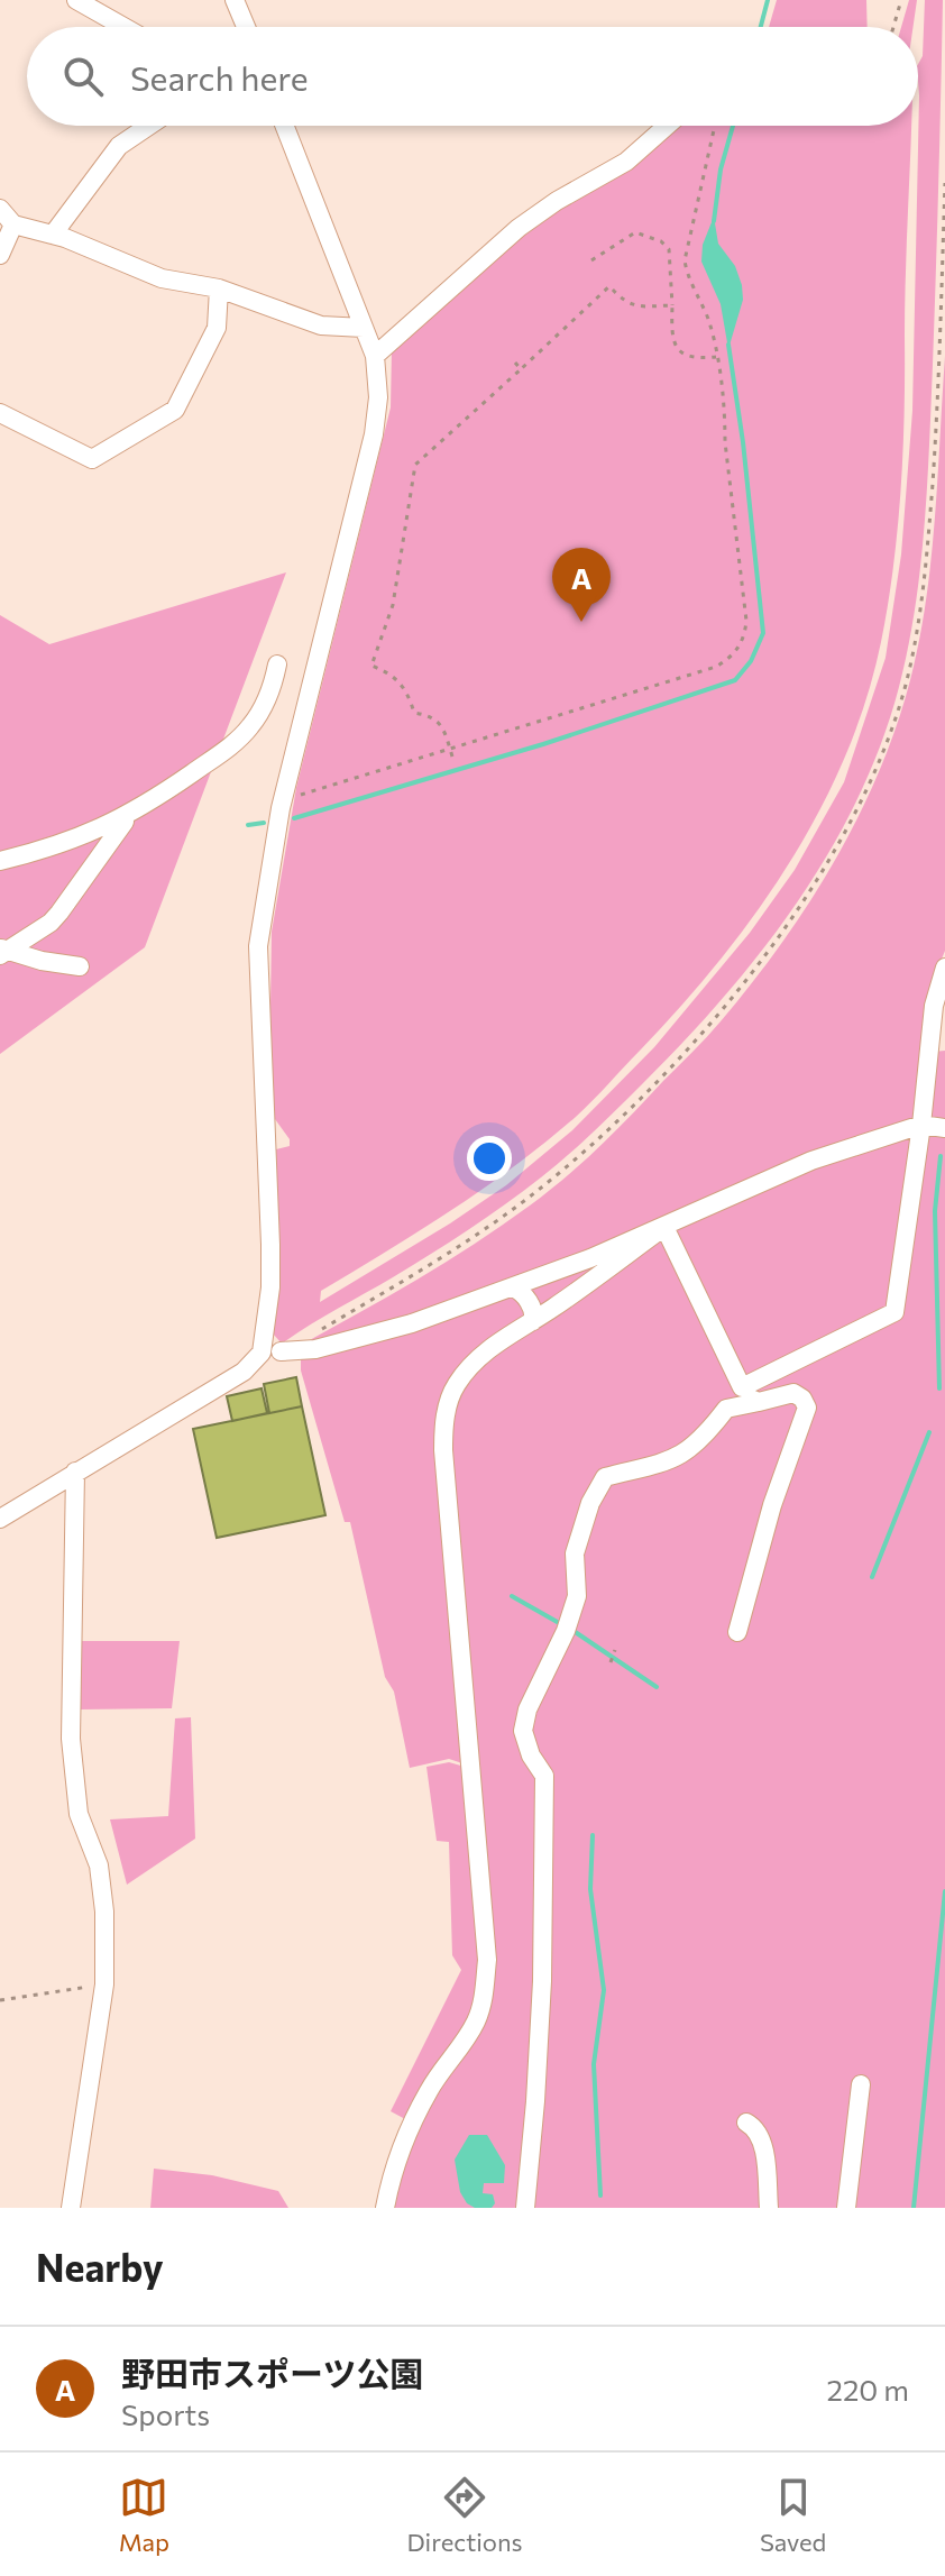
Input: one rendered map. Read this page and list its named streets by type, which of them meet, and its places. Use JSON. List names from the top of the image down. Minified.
{"page":{"search":"Search here","pins":"A","heading":"Nearby","list":[{"mark":"A","name":"野田市スポーツ公園","note":"Sports","value":"220 m"}],"nav":["Map","Directions","Saved"]}}
